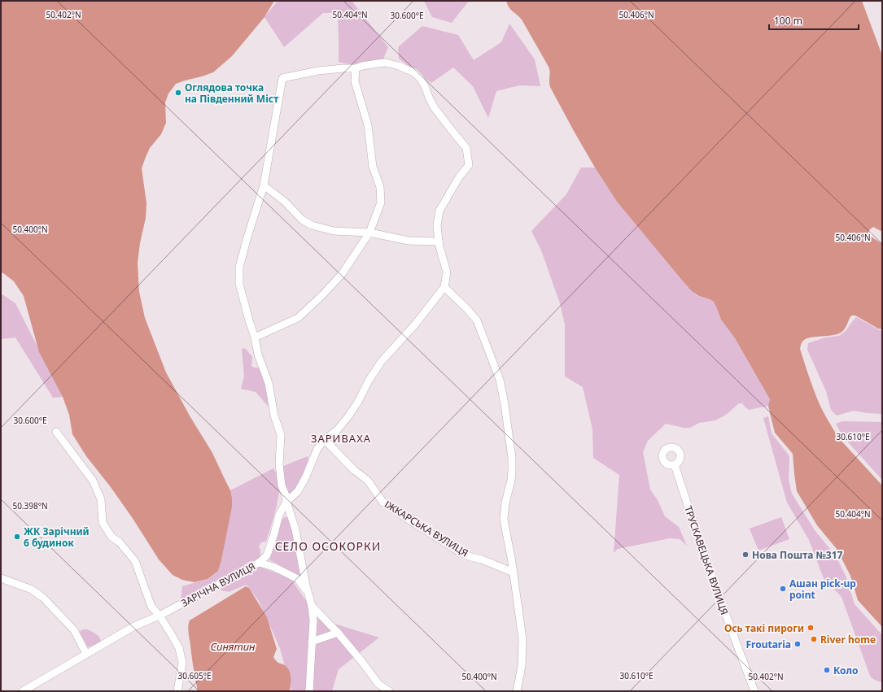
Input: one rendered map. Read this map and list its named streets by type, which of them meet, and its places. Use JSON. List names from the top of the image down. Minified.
{"streets":{"street":["ІЖКАРСЬКА ВУЛИЦЯ","ТРУСКАВЕЦЬКА ВУЛИЦЯ","ЗАРІЧНА ВУЛИЦЯ"]},"districts":["ЗАРИВАХА","СЕЛО ОСОКОРКИ"],"water":["Синятин"],"places":["Оглядова точка на Південний Міст","ЖК Зарічний 6 будинок","Нова Пошта №317","Ашан pick-up point","Ось такі пироги","River home","Froutaria","Коло"],"scale_bar":"100 m","coordinates":["50.402°N","50.404°N","50.406°N","30.600°E","50.400°N","30.610°E","50.398°N","30.605°E"]}
